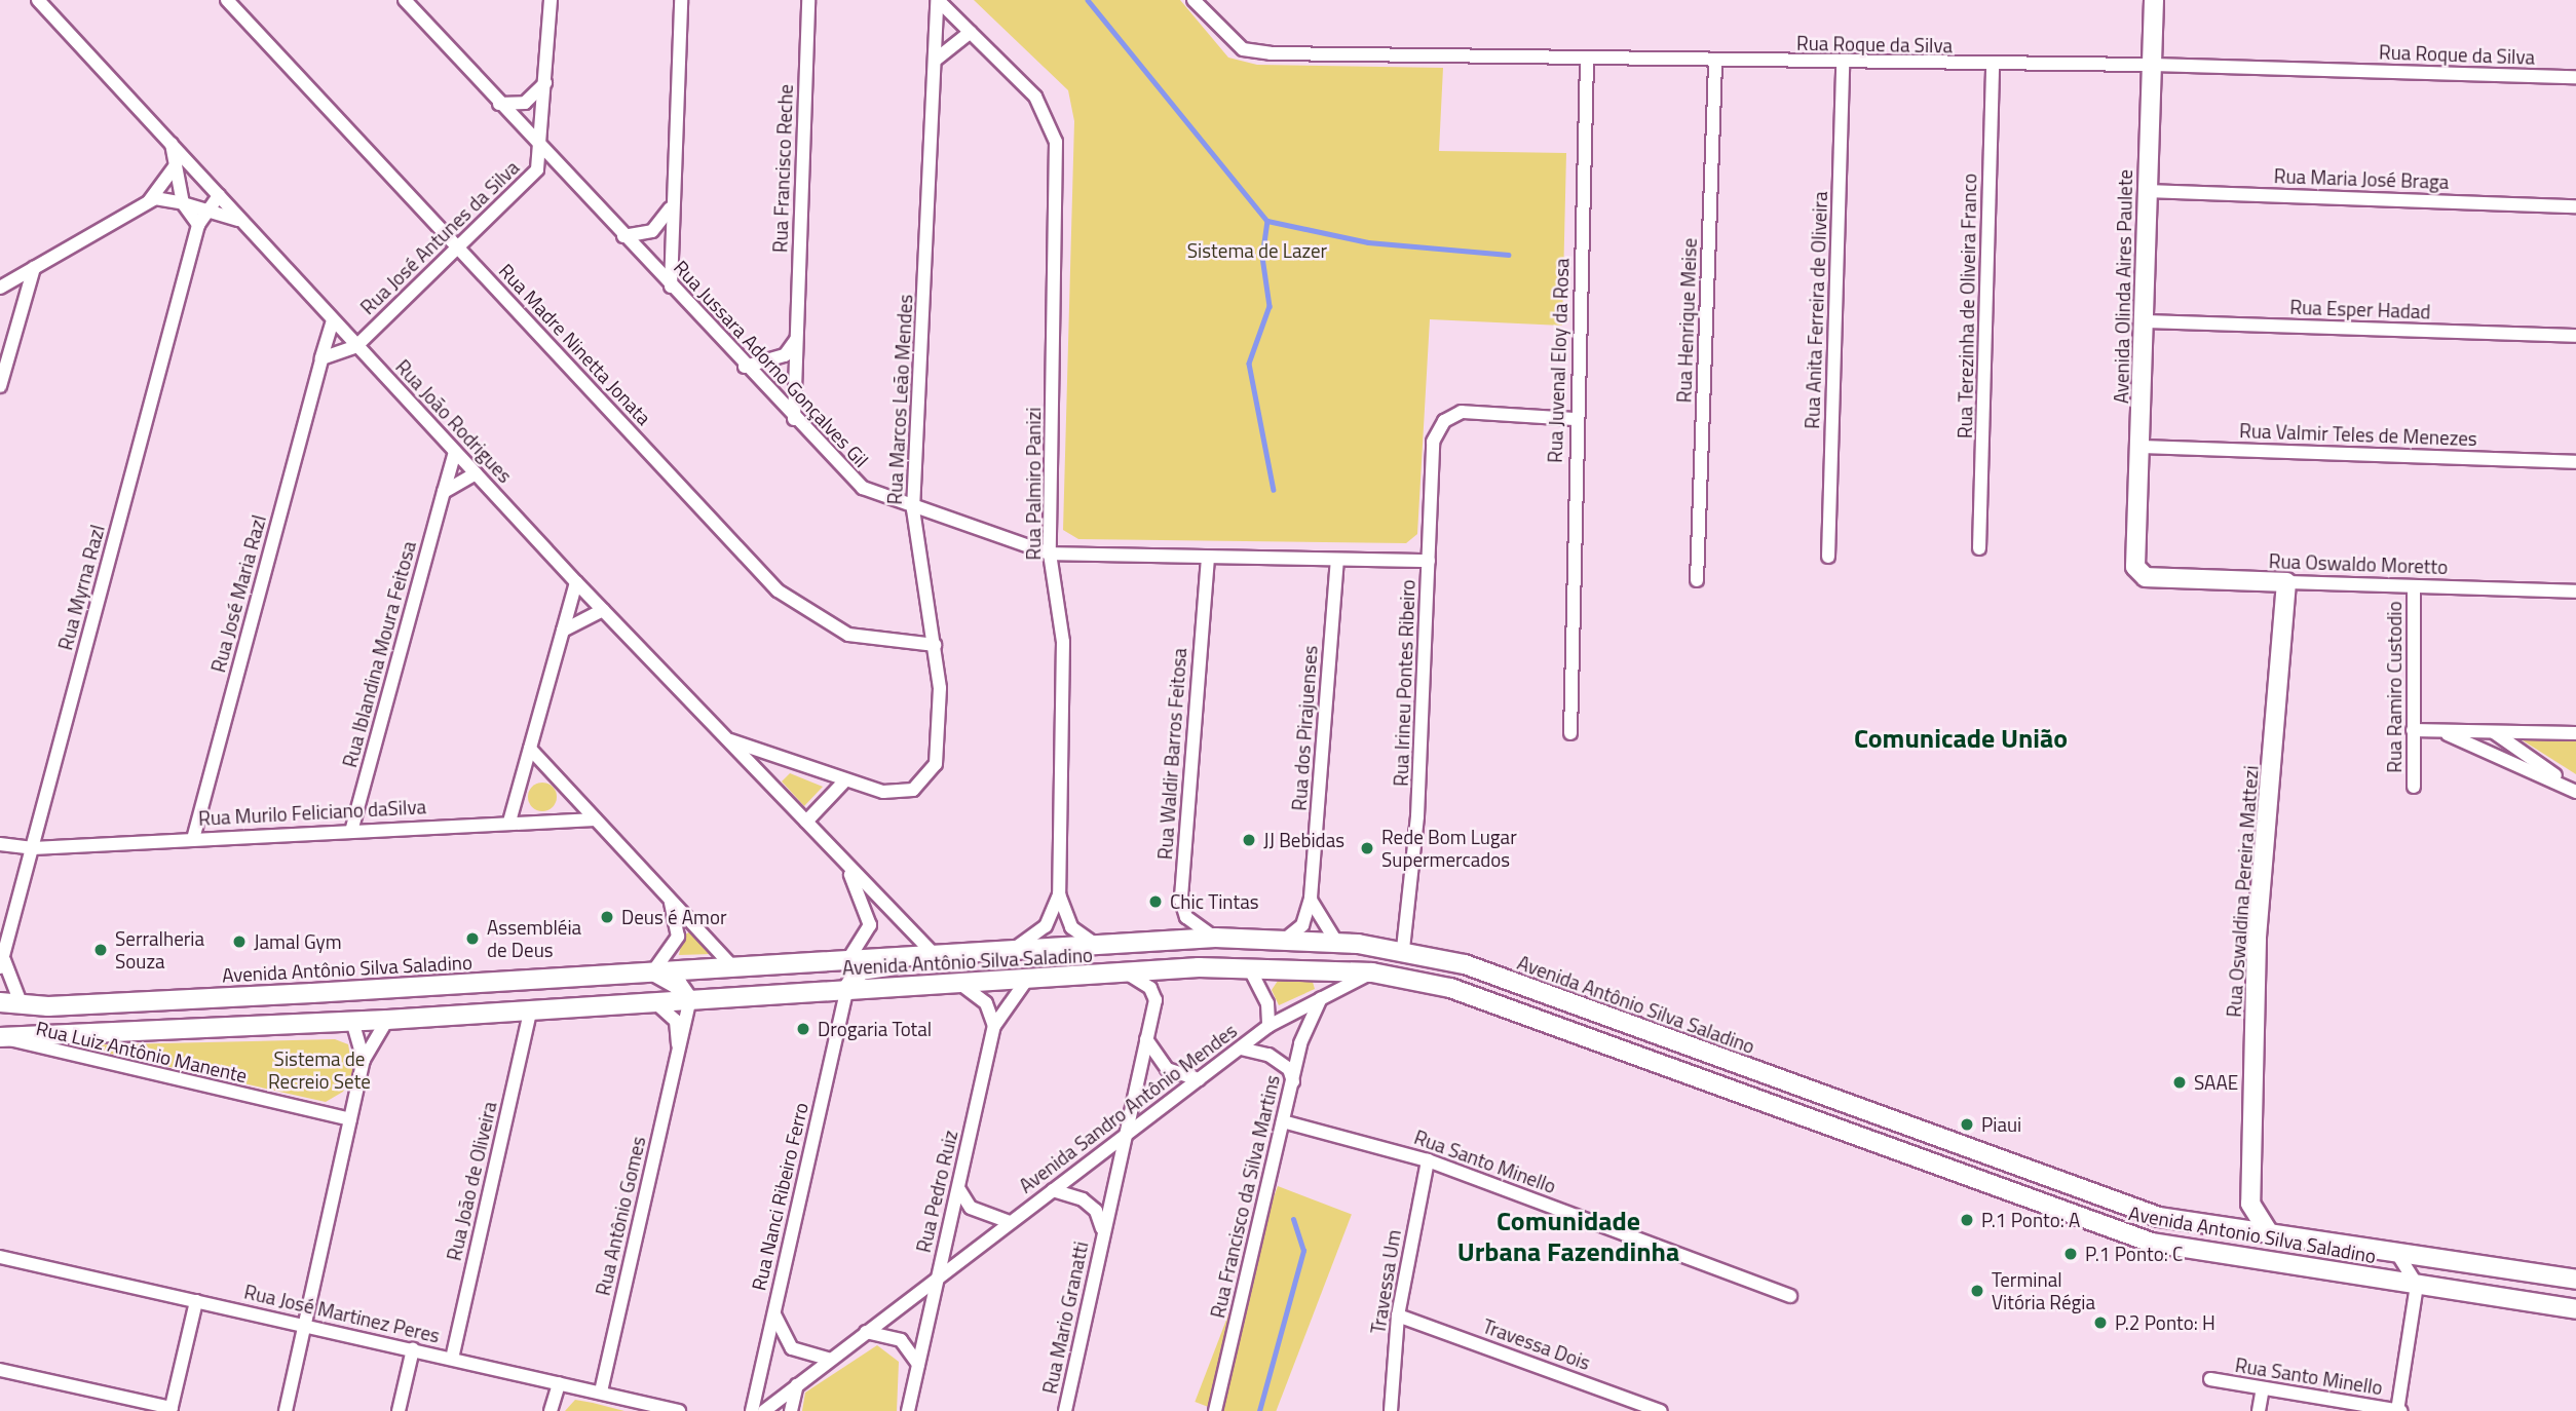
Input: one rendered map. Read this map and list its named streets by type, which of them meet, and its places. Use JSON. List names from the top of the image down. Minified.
{"streets":{"main road":["Avenida Olinda Aires Paulete","Rua Oswaldo Moretto","Rua Oswaldina Pereira Mattezi","Avenida Antônio Silva Saladino","Avenida Antonio Silva Saladino"],"street":["Rua Roque da Silva","Rua Francisco Reche","Rua Maria José Braga","Rua José Antunes da Silva","Rua Terezinha de Oliveira Franco","Rua Esper Hadad","Rua Anita Ferreira de Oliveira","Rua Henrique Meise","Rua Madre Ninetta Jonata","Rua Juvenal Eloy da Rosa","Rua Jussara Adorno Gonçalves Gil","Rua Marcos Leão Mendes","Rua João Rodrigues","Rua Valmir Teles de Menezes","Rua Palmiro Panizi","Rua Myrna Razl","Rua José Maria Razl","Rua Iblandina Moura Feitosa","Rua Irineu Pontes Ribeiro","Rua Ramiro Custodio","Rua dos Pirajuenses","Rua Waldir Barros Feitosa","Rua Murilo Feliciano daSilva","Rua Luiz Antônio Manente","Avenida Sandro Antônio Mendes","Rua Santo Minello","Rua João de Oliveira","Rua Pedro Ruiz","Rua Nanci Ribeiro Ferro","Rua Francisco da Silva Martins","Rua Antônio Gomes","Travessa Um","Rua José Martinez Peres","Rua Mario Granatti","Travessa Dois"]},"crossings":[["Rua Roque da Silva","Avenida Olinda Aires Paulete"],["Rua Roque da Silva","Rua Terezinha de Oliveira Franco"],["Rua Roque da Silva","Rua Anita Ferreira de Oliveira"],["Rua Roque da Silva","Rua Henrique Meise"],["Rua Roque da Silva","Rua Juvenal Eloy da Rosa"],["Rua Francisco Reche","Rua Jussara Adorno Gonçalves Gil"],["Rua Maria José Braga","Avenida Olinda Aires Paulete"],["Rua José Antunes da Silva","Rua Madre Ninetta Jonata"],["Rua José Antunes da Silva","Rua Jussara Adorno Gonçalves Gil"],["Rua José Antunes da Silva","Rua João Rodrigues"],["Avenida Olinda Aires Paulete","Rua Esper Hadad"],["Avenida Olinda Aires Paulete","Rua Valmir Teles de Menezes"],["Avenida Olinda Aires Paulete","Rua Oswaldo Moretto"],["Rua Madre Ninetta Jonata","Rua Marcos Leão Mendes"],["Rua Juvenal Eloy da Rosa","Rua Irineu Pontes Ribeiro"],["Rua Jussara Adorno Gonçalves Gil","Rua Marcos Leão Mendes"],["Rua Jussara Adorno Gonçalves Gil","Rua Palmiro Panizi"],["Rua Jussara Adorno Gonçalves Gil","Rua Irineu Pontes Ribeiro"],["Rua Jussara Adorno Gonçalves Gil","Rua dos Pirajuenses"],["Rua Jussara Adorno Gonçalves Gil","Rua Waldir Barros Feitosa"],["Rua Marcos Leão Mendes","Rua João Rodrigues"],["Rua João Rodrigues","Rua Myrna Razl"],["Rua João Rodrigues","Rua José Maria Razl"],["Rua João Rodrigues","Rua Iblandina Moura Feitosa"],["Rua João Rodrigues","Avenida Antônio Silva Saladino"],["Rua Palmiro Panizi","Avenida Antônio Silva Saladino"],["Rua Oswaldo Moretto","Rua Ramiro Custodio"],["Rua Oswaldo Moretto","Rua Oswaldina Pereira Mattezi"],["Rua Myrna Razl","Rua Murilo Feliciano daSilva"],["Rua Myrna Razl","Avenida Antônio Silva Saladino"],["Rua José Maria Razl","Rua Murilo Feliciano daSilva"],["Rua Iblandina Moura Feitosa","Rua Murilo Feliciano daSilva"],["Rua Irineu Pontes Ribeiro","Avenida Antônio Silva Saladino"],["Rua dos Pirajuenses","Avenida Antônio Silva Saladino"],["Rua Waldir Barros Feitosa","Avenida Antônio Silva Saladino"],["Avenida Antônio Silva Saladino","Rua João de Oliveira"],["Avenida Antônio Silva Saladino","Rua Pedro Ruiz"],["Avenida Antônio Silva Saladino","Rua Nanci Ribeiro Ferro"],["Avenida Antônio Silva Saladino","Rua Antônio Gomes"],["Avenida Antônio Silva Saladino","Avenida Antonio Silva Saladino"],["Avenida Antônio Silva Saladino","Rua Mario Granatti"],["Avenida Sandro Antônio Mendes","Rua Pedro Ruiz"],["Avenida Sandro Antônio Mendes","Rua Francisco da Silva Martins"],["Avenida Sandro Antônio Mendes","Avenida Antonio Silva Saladino"],["Avenida Sandro Antônio Mendes","Rua Mario Granatti"],["Rua Santo Minello","Rua Francisco da Silva Martins"],["Rua Santo Minello","Travessa Um"],["Rua João de Oliveira","Rua José Martinez Peres"],["Rua Antônio Gomes","Rua José Martinez Peres"],["Travessa Um","Travessa Dois"]],"districts":["Comunicade União","Comunidade Urbana Fazendinha"],"parks":["Sistema de Lazer","Sistema de Recreio Sete"],"places":["JJ Bebidas","Rede Bom Lugar Supermercados","Chic Tintas","Deus é Amor","Assembléia de Deus","Jamal Gym","Serralheria Souza","Drogaria Total","SAAE","Piaui","P.1 Ponto: A","P.1 Ponto: C","Terminal Vitória Régia","P.2 Ponto: H"]}
